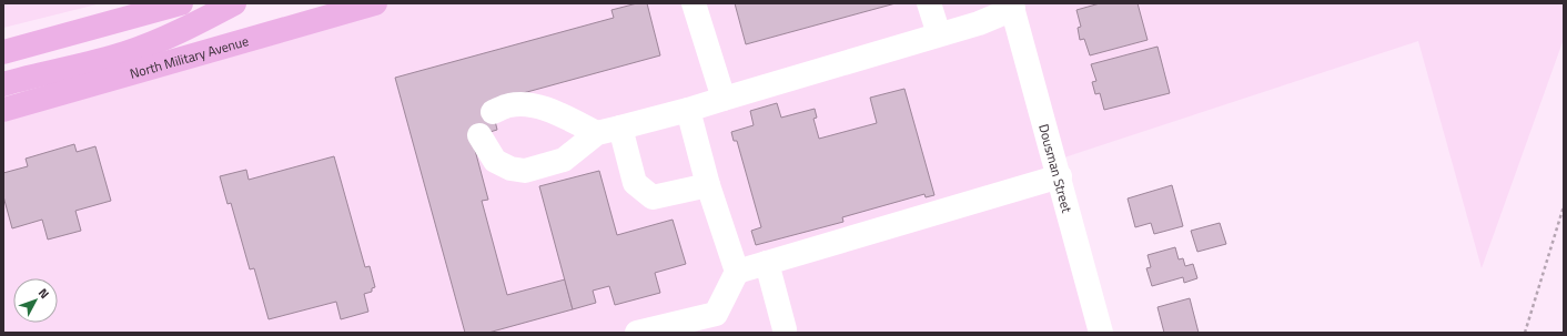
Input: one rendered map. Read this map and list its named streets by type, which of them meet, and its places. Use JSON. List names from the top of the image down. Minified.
{"streets":{"main road":["North Military Avenue"],"street":["Dousman Street"]},"north":"top right"}
